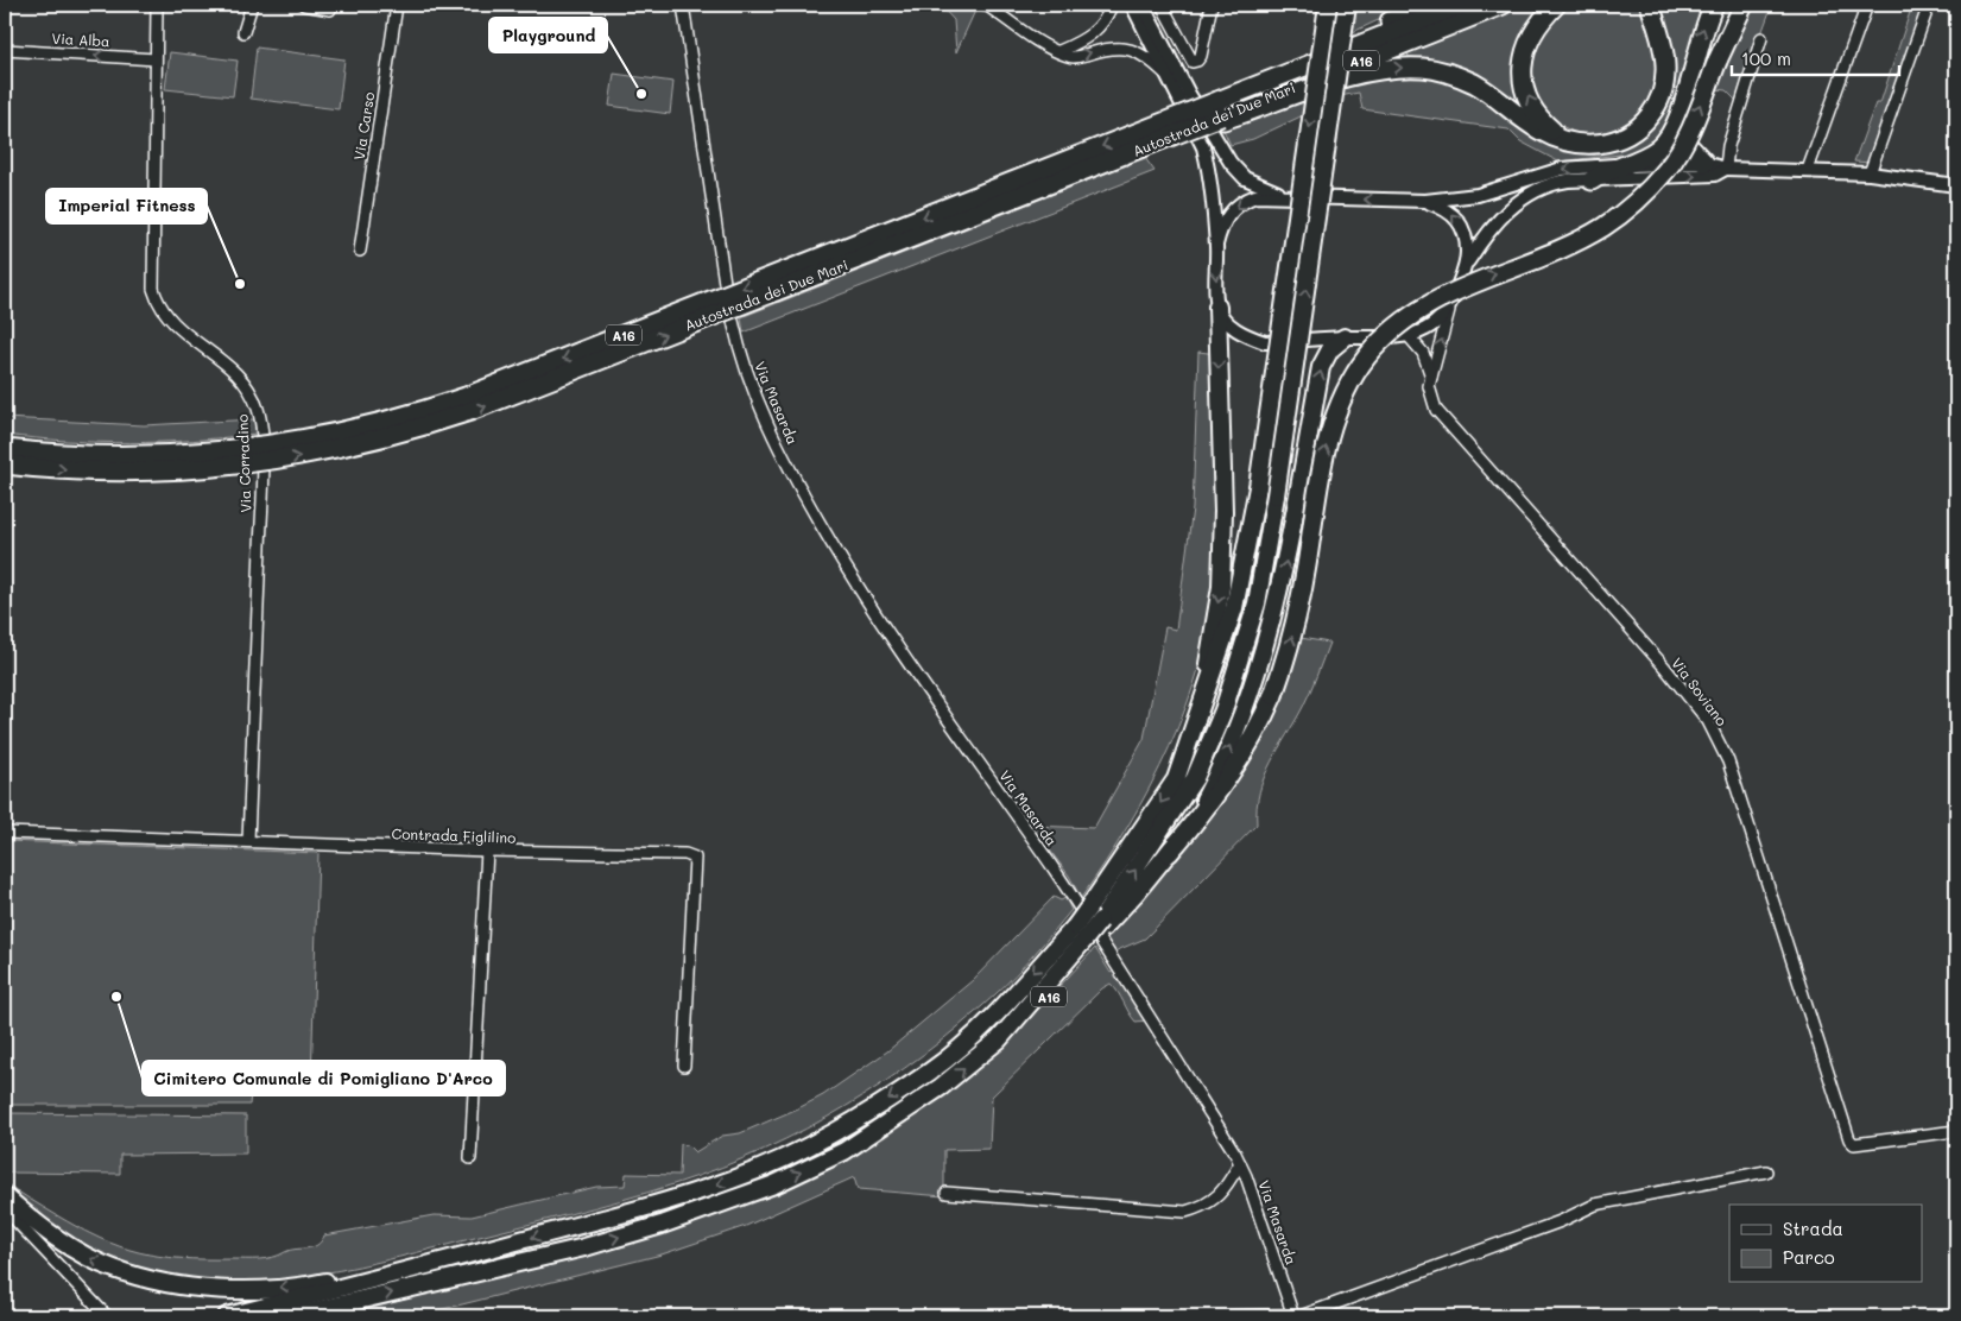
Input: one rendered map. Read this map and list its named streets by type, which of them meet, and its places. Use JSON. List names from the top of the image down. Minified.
{"streets":{"highway":["A16","Autostrada dei Due Mari"],"street":["Via Alba","Via Carso","Via Masarda","Via Corradino","Via Soviano","Contrada Figlilino"]},"crossings":[["Via Alba","Via Corradino"],["Via Corradino","Contrada Figlilino"]],"one_way":["Via Alba"],"places":["Playground","Imperial Fitness","Cimitero Comunale di Pomigliano D'Arco"],"legend":["Strada","Parco"],"scale_bar":"100 m"}
